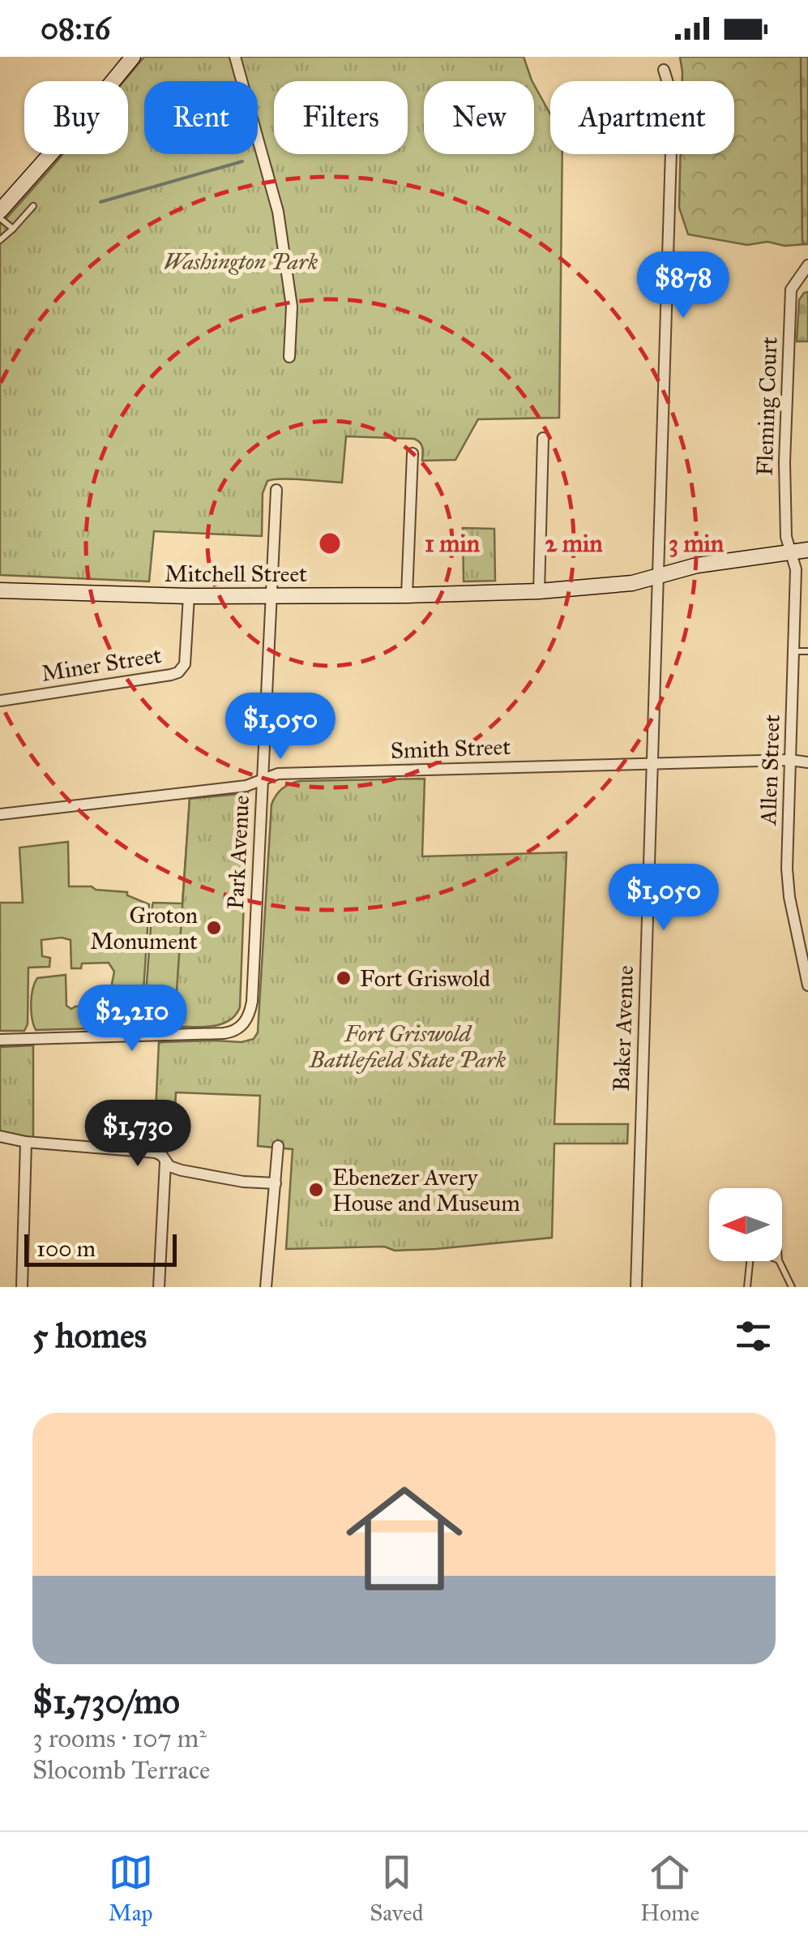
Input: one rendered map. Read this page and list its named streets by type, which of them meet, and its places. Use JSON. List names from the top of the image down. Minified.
{"streets":{"main road":["Mitchell Street"],"street":["Fleming Court","Miner Street","Smith Street","Allen Street","Park Avenue","Baker Avenue"]},"crossings":[["Fleming Court","Mitchell Street"],["Fleming Court","Allen Street"],["Mitchell Street","Miner Street"],["Mitchell Street","Allen Street"],["Mitchell Street","Park Avenue"],["Mitchell Street","Baker Avenue"],["Smith Street","Allen Street"],["Smith Street","Park Avenue"],["Smith Street","Baker Avenue"]],"parks":["Washington Park","Fort Griswold Battlefield State Park"],"places":["Groton Monument","Fort Griswold","Ebenezer Avery House and Museum"],"scale_bar":"100 m","north":"left","page":{"status":"08:16","chip":["Buy","Rent","Filters","New","Apartment"],"price":["$878","$1,050","$1,050","$2,210","$1,730"],"scale":"100 m","heading":"5 homes","list":[{"name":"$1,730/mo","note":"3 rooms · 107 m² · Slocomb Terrace"}],"tabs":["Map","Saved","Home"]},"rings":["1 min","2 min","3 min"]}
